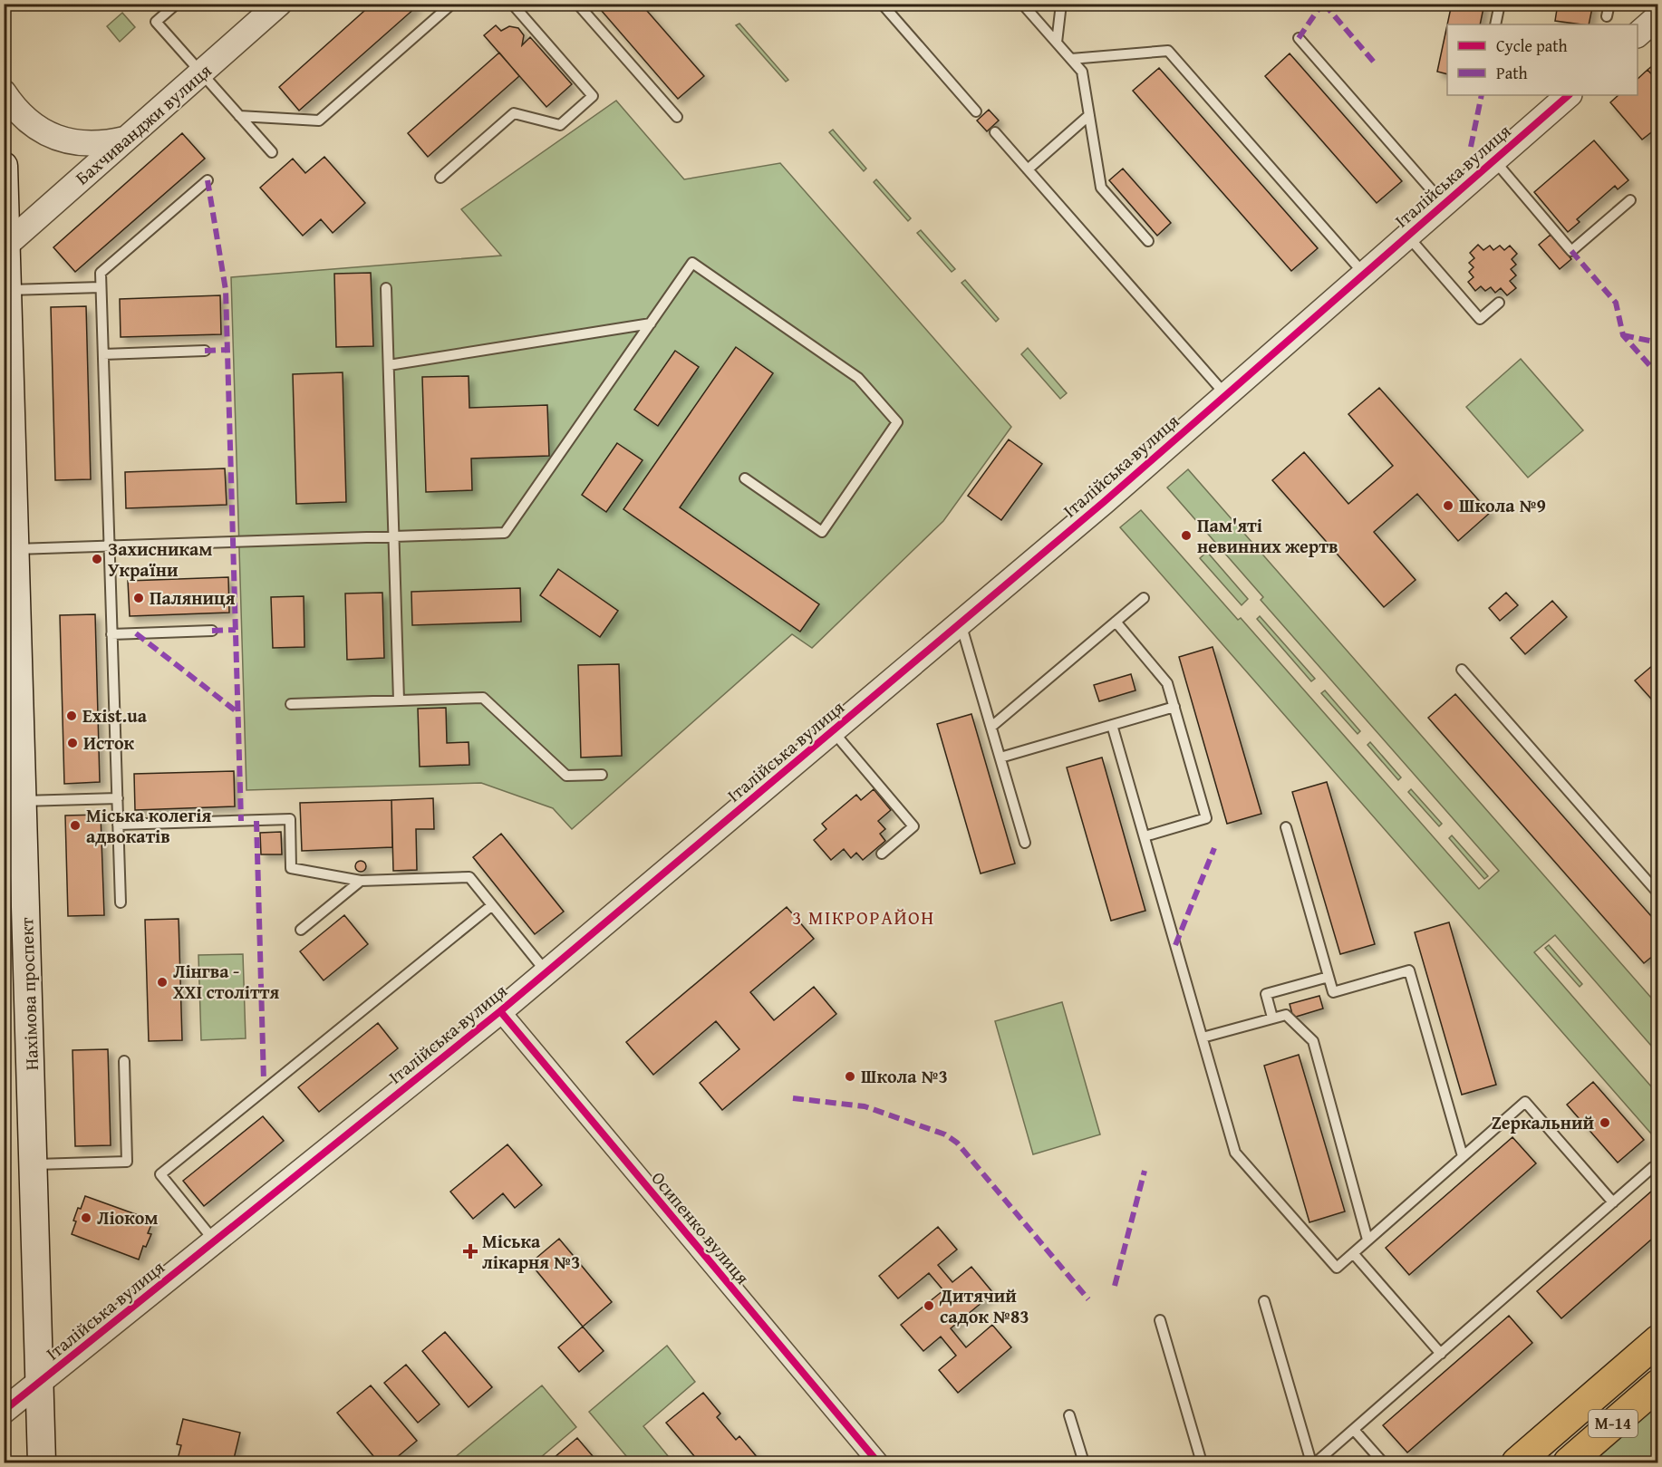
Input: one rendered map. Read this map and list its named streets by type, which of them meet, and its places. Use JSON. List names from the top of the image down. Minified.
{"streets":{"highway":["М-14"],"main road":["Нахімова проспект"],"street":["Бахчиванджи вулиця","Італійська вулиця","Осипенко вулиця"]},"crossings":[["Бахчиванджи вулиця","Нахімова проспект"],["Італійська вулиця","Нахімова проспект"],["Італійська вулиця","Осипенко вулиця"]],"districts":["3 МІКРОРАЙОН"],"places":{"other":["Школа №9","Пам'яті невинних жертв","Захисникам України","Паляниця","Exist.ua","Исток","Міська колегія адвокатів","Лінгва - XXI століття","Школа №3","Zеркальний","Ліоком","Дитячий садок №83"],"health":["Міська лікарня №3"]},"legend":["Cycle path","Path"]}
